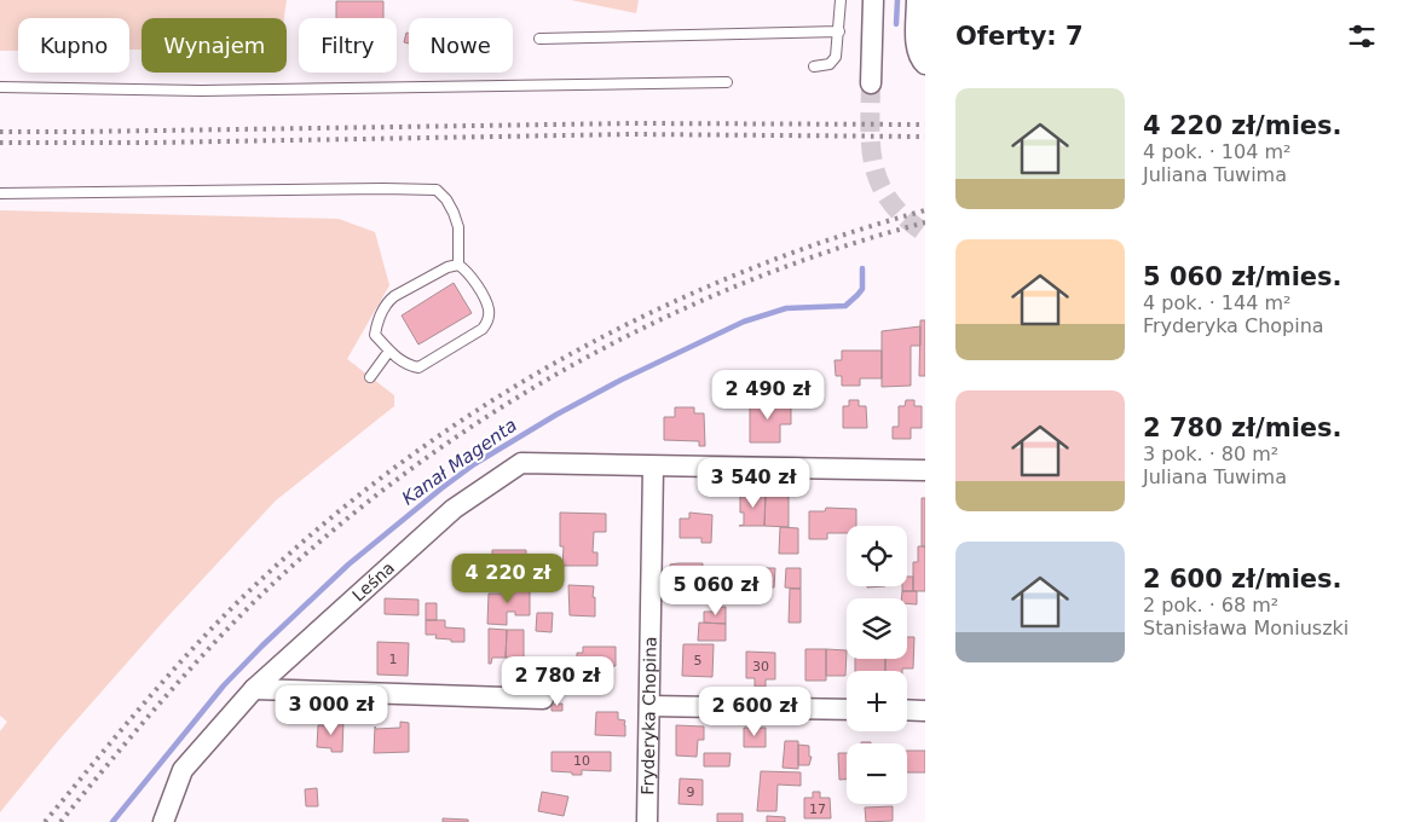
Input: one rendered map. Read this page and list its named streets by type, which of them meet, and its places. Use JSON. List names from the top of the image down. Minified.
{"streets":{"street":["Leśna","Fryderyka Chopina"]},"crossings":[["Leśna","Fryderyka Chopina"]],"water":["Kanał Magenta"],"house_numbers":["1","5","30","10","9","17"],"page":{"heading":"Oferty: 7","chip":["Kupno","Wynajem","Filtry","Nowe"],"list":[{"name":"4 220 zł/mies.","note":"4 pok. · 104 m² · Juliana Tuwima"},{"name":"5 060 zł/mies.","note":"4 pok. · 144 m² · Fryderyka Chopina"},{"name":"2 780 zł/mies.","note":"3 pok. · 80 m² · Juliana Tuwima"},{"name":"2 600 zł/mies.","note":"2 pok. · 68 m² · Stanisława Moniuszki"}],"price":["2 490 zł","3 540 zł","4 220 zł","5 060 zł","2 780 zł","3 000 zł","2 600 zł"],"map_buttons":["+","−"]}}
